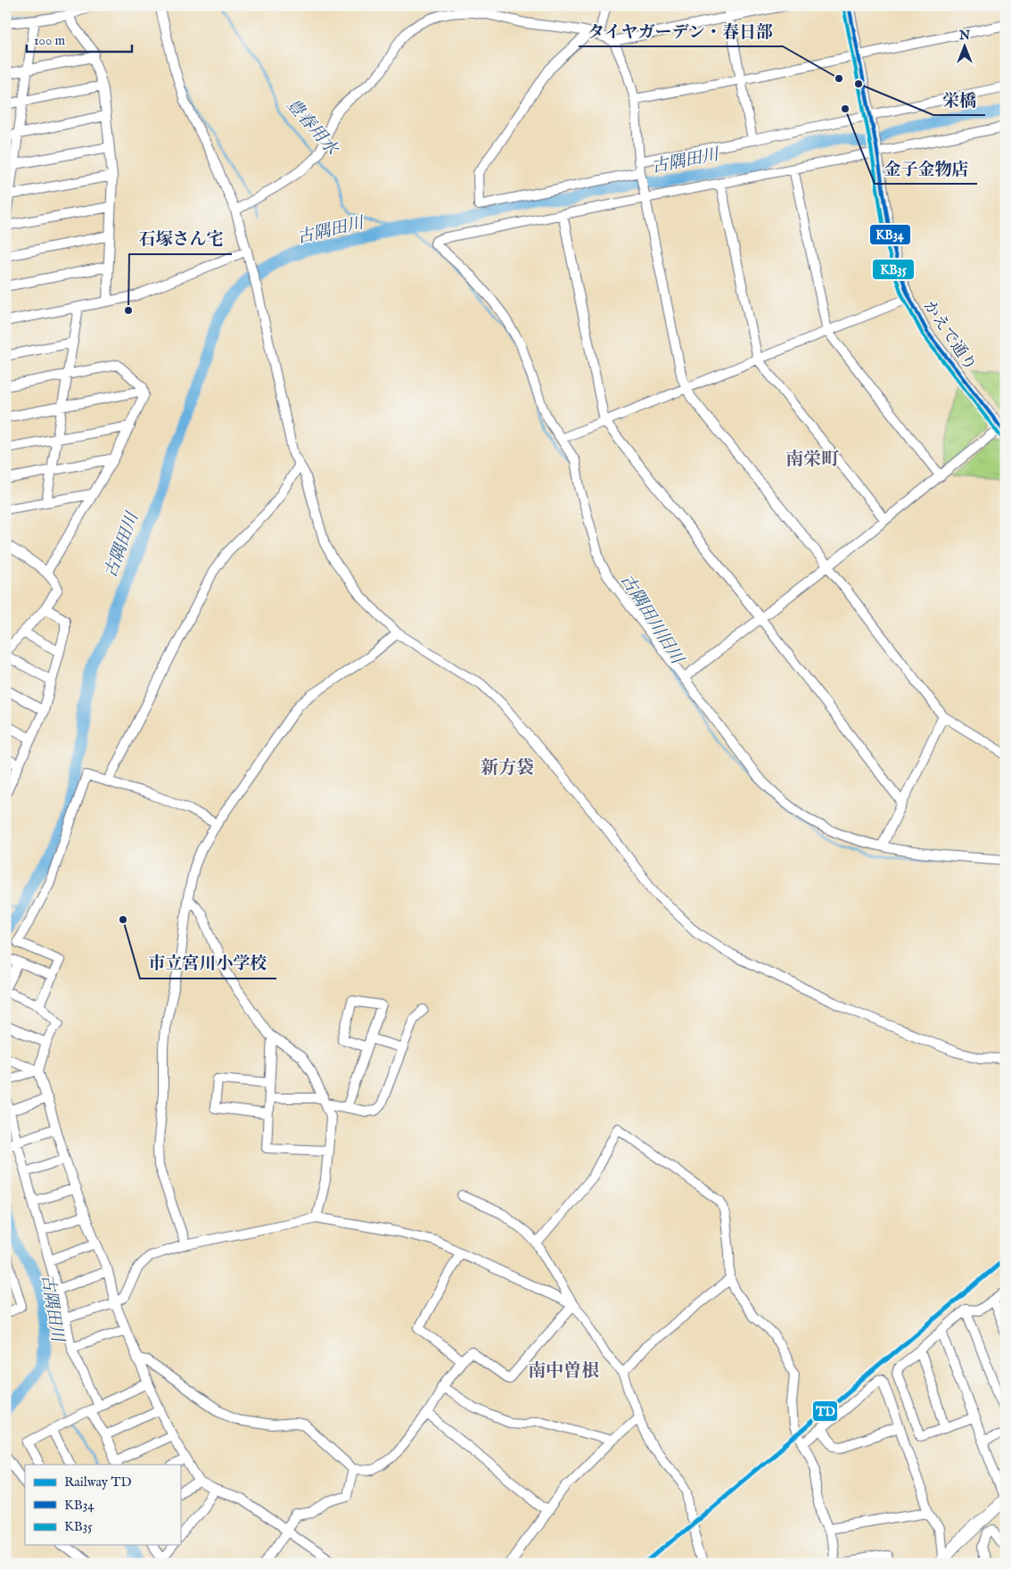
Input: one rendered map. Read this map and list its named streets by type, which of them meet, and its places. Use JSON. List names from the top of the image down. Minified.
{"streets":{"street":["かえで通り"]},"districts":["南栄町","新方袋","南中曽根"],"water":["豊春用水","古隅田川","古隅田川旧川"],"places":["タイヤガーデン・春日部","栄橋","金子金物店","石塚さん宅","市立宮川小学校"],"lines":["transit line KB34","transit line KB35","rail line TD"],"legend":["Railway TD","KB34","KB35"],"scale_bar":"100 m","north":"top"}
